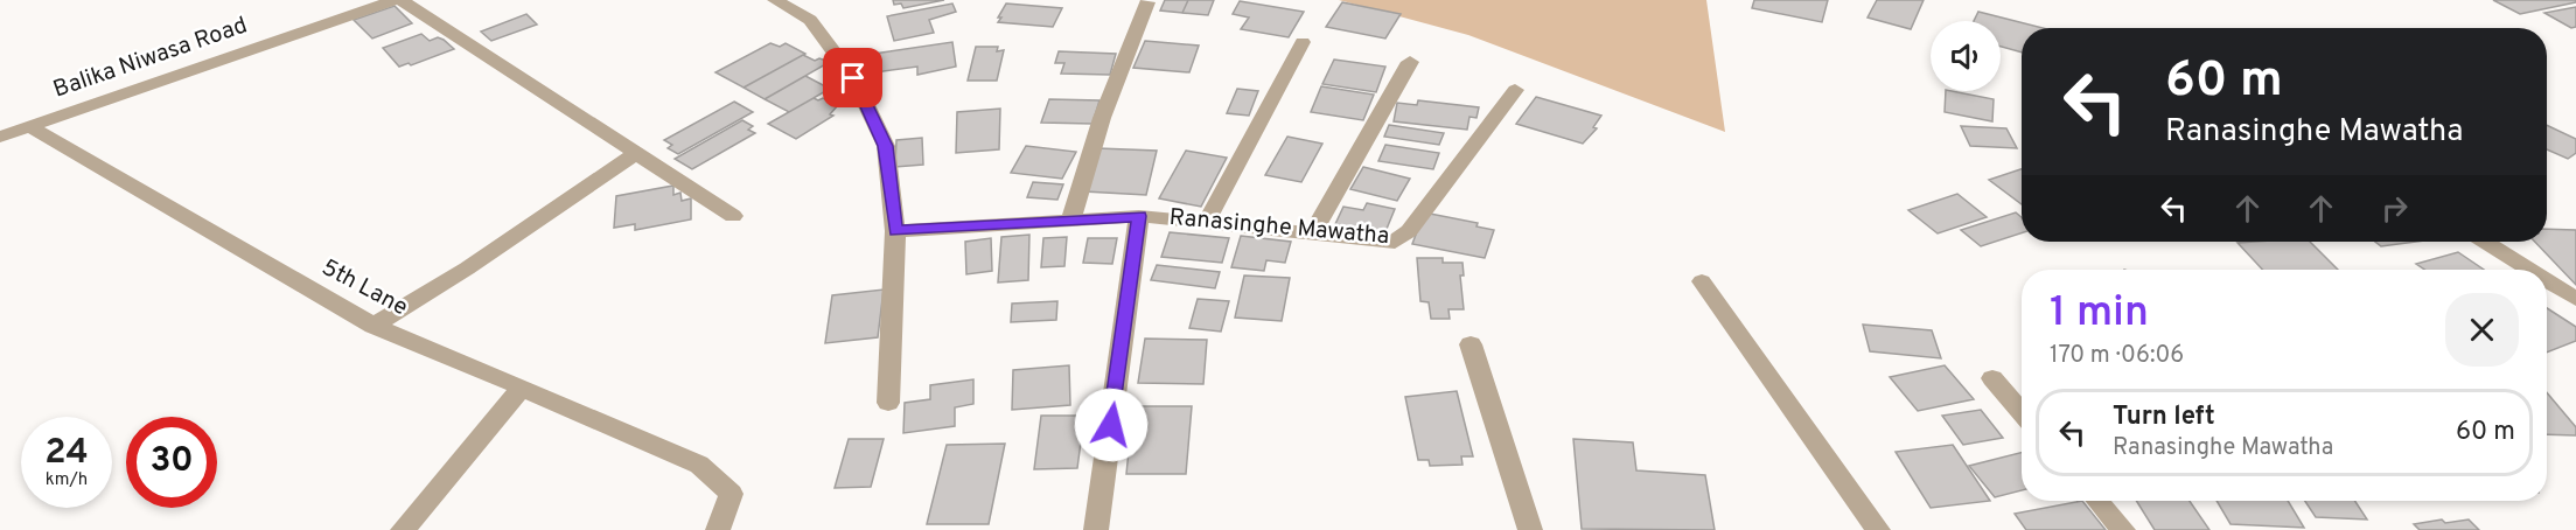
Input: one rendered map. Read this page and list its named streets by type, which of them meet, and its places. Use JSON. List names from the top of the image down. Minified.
{"streets":{"street":["Balika Niwasa Road","Ranasinghe Mawatha","5th Lane"]},"crossings":[["Balika Niwasa Road","5th Lane"]],"page":{"turn":["60 m","Ranasinghe Mawatha"],"heading":["1 min","170 m · 06:06"],"list":[{"name":"Turn left","note":"Ranasinghe Mawatha","value":"60 m"}],"speed":"24 km/h","limit":"30"}}
